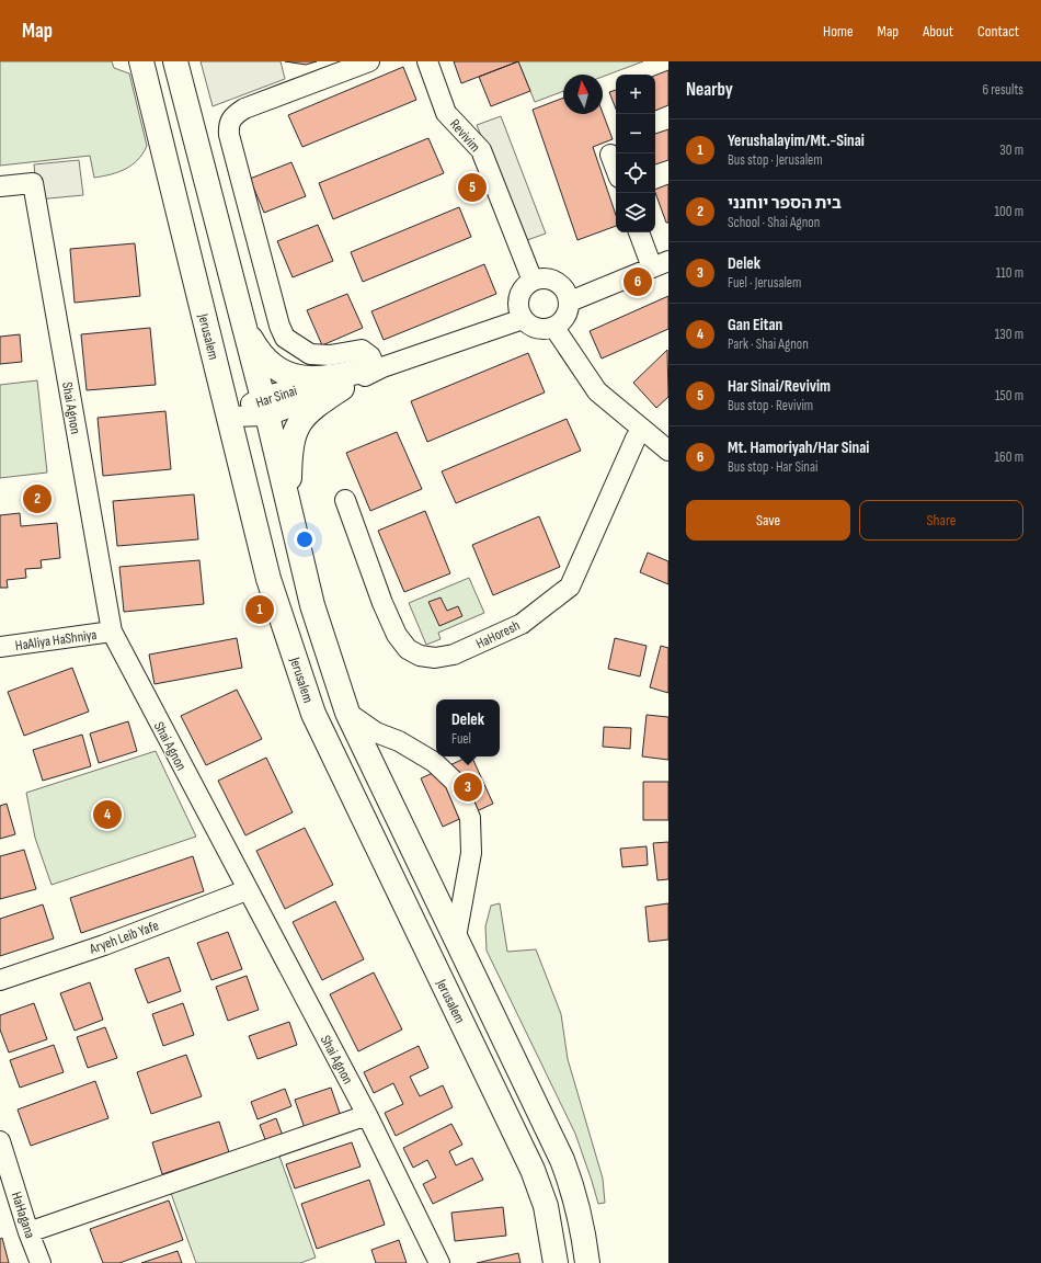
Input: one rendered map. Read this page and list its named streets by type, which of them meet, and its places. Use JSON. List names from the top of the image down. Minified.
{"streets":{"main road":["Jerusalem"],"street":["Revivim","Har Sinai","Shai Agnon","HaHoresh","HaAliya HaShniya","Aryeh Leib Yafe","HaHagana"]},"crossings":[["Revivim","Har Sinai"],["Jerusalem","Har Sinai"],["Shai Agnon","HaAliya HaShniya"],["Shai Agnon","Aryeh Leib Yafe"]],"north":"top","page":{"header":"Map","nav":["Home","Map","About","Contact"],"heading":["Nearby","6 results"],"map_buttons":["+","−"],"list":[{"mark":"1","name":"Yerushalayim/Mt.-Sinai","note":"Bus stop · Jerusalem","value":"30 m"},{"mark":"2","name":"בית הספר יוחנני","note":"School · Shai Agnon","value":"100 m"},{"mark":"3","name":"Delek","note":"Fuel · Jerusalem","value":"110 m"},{"mark":"4","name":"Gan Eitan","note":"Park · Shai Agnon","value":"130 m"},{"mark":"5","name":"Har Sinai/Revivim","note":"Bus stop · Revivim","value":"150 m"},{"mark":"6","name":"Mt. Hamoriyah/Har Sinai","note":"Bus stop · Har Sinai","value":"160 m"}],"pins":["5","6","2","1","3","4"],"buttons":["Save","Share"],"popup":["Delek","Fuel"]}}
